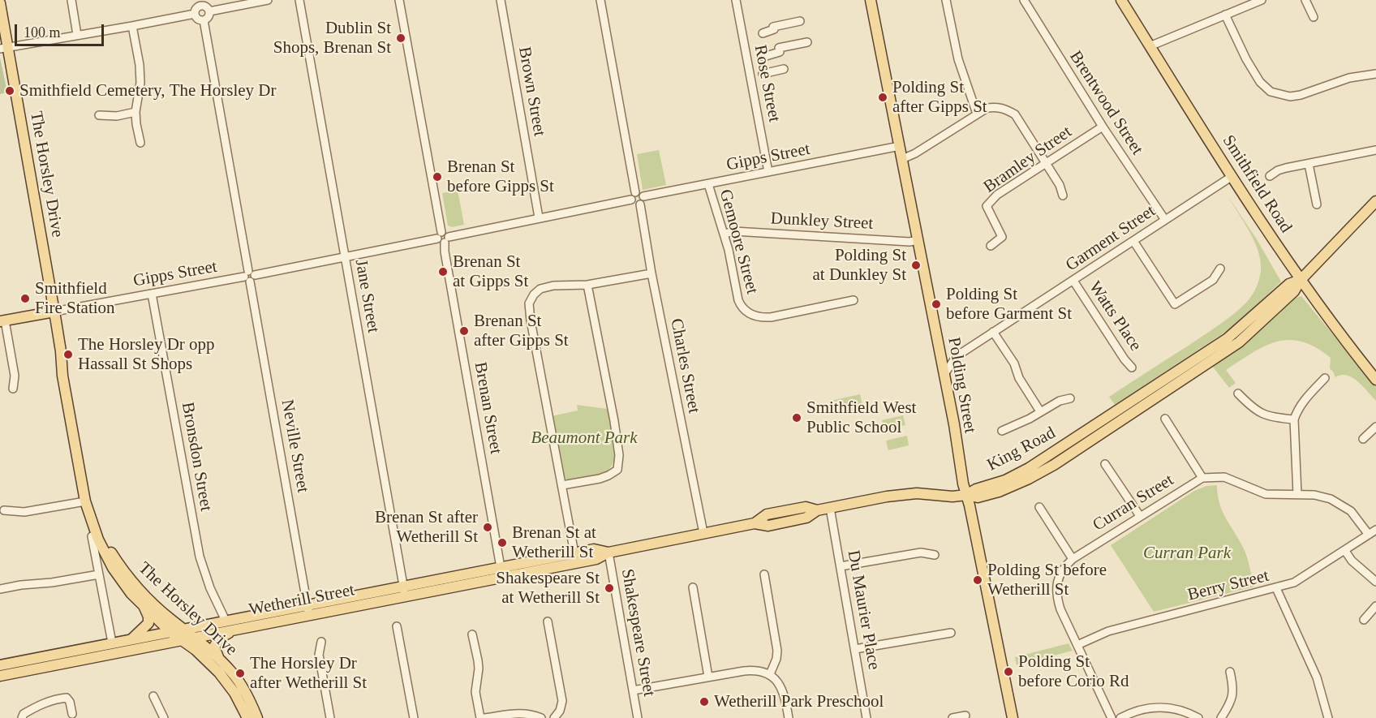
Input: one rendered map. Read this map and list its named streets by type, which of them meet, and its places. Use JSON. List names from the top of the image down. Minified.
{"streets":{"main road":["The Horsley Drive","Smithfield Road","Polding Street","King Road","Wetherill Street"],"street":["Rose Street","Brown Street","Brentwood Street","Gipps Street","Bramley Street","Dunkley Street","Garment Street","Gemoore Street","Jane Street","Watts Place","Charles Street","Brenan Street","Neville Street","Bronsdon Street","Curran Street","Berry Street","Du Maurier Place","Shakespeare Street"]},"crossings":[["Rose Street","Gipps Street"],["Brown Street","Gipps Street"],["Brentwood Street","Bramley Street"],["Brentwood Street","Garment Street"],["Gipps Street","The Horsley Drive"],["Gipps Street","Gemoore Street"],["Gipps Street","Jane Street"],["Gipps Street","Charles Street"],["Gipps Street","Polding Street"],["Gipps Street","Brenan Street"],["Gipps Street","Neville Street"],["Gipps Street","Bronsdon Street"],["The Horsley Drive","Wetherill Street"],["Smithfield Road","Garment Street"],["Smithfield Road","King Road"],["Dunkley Street","Gemoore Street"],["Dunkley Street","Polding Street"],["Garment Street","Watts Place"],["Garment Street","Polding Street"],["Jane Street","Wetherill Street"],["Charles Street","Wetherill Street"],["Polding Street","King Road"],["Polding Street","Wetherill Street"],["Brenan Street","Wetherill Street"],["Neville Street","Wetherill Street"],["King Road","Wetherill Street"],["Bronsdon Street","Wetherill Street"],["Curran Street","Berry Street"],["Wetherill Street","Du Maurier Place"],["Wetherill Street","Shakespeare Street"]],"parks":["Beaumont Park","Curran Park"],"places":["Dublin St Shops, Brenan St","Smithfield Cemetery, The Horsley Dr","Polding St after Gipps St","Brenan St before Gipps St","Polding St at Dunkley St","Brenan St at Gipps St","Smithfield Fire Station","Polding St before Garment St","Brenan St after Gipps St","The Horsley Dr opp Hassall St Shops","Smithfield West Public School","Brenan St after Wetherill St","Brenan St at Wetherill St","Polding St before Wetherill St","Shakespeare St at Wetherill St","Polding St before Corio Rd","The Horsley Dr after Wetherill St","Wetherill Park Preschool"],"scale_bar":"100 m"}
